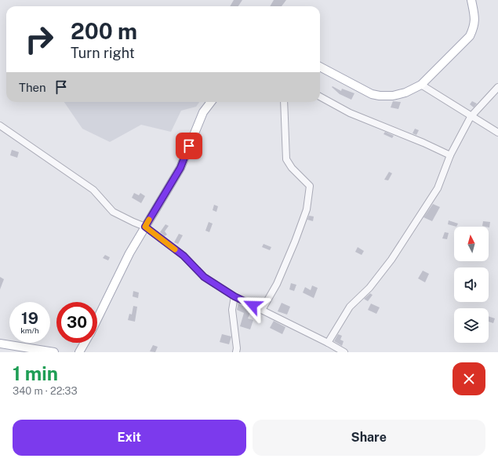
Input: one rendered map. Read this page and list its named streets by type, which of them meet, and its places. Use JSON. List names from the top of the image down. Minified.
{"north":"top","page":{"turn":["200 m","Turn right"],"then":"Then","speed":"19 km/h","limit":"30","heading":["1 min","340 m · 22:33"],"buttons":["Exit","Share"]}}
